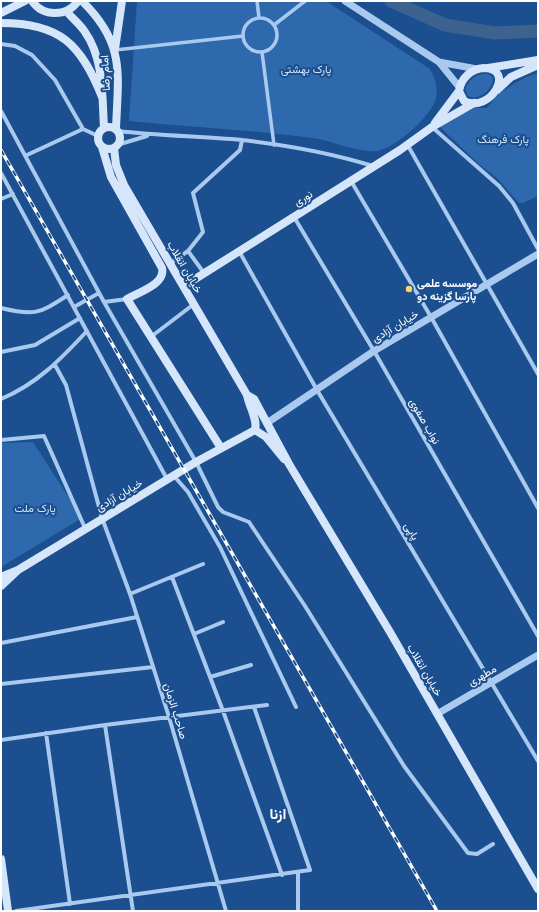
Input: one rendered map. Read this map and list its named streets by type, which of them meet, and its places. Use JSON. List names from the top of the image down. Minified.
{"streets":{"main road":["امام رضا","نوری","خیابان انقلاب","خیابان آزادی"],"street":["نواب صفوی","پاپی","مطهری","صاحب الزمان"]},"crossings":[["امام رضا","خیابان انقلاب"],["نوری","خیابان انقلاب"],["نوری","نواب صفوی"],["نوری","پاپی"],["خیابان انقلاب","خیابان آزادی"],["خیابان انقلاب","مطهری"],["خیابان آزادی","نواب صفوی"],["خیابان آزادی","پاپی"],["خیابان آزادی","صاحب الزمان"],["پاپی","مطهری"]],"districts":["ازنا"],"parks":["پارک بهشتی","پارک فرهنگ","پارک ملت"],"places":["موسسه علمی پارسا گزینه دو"]}
